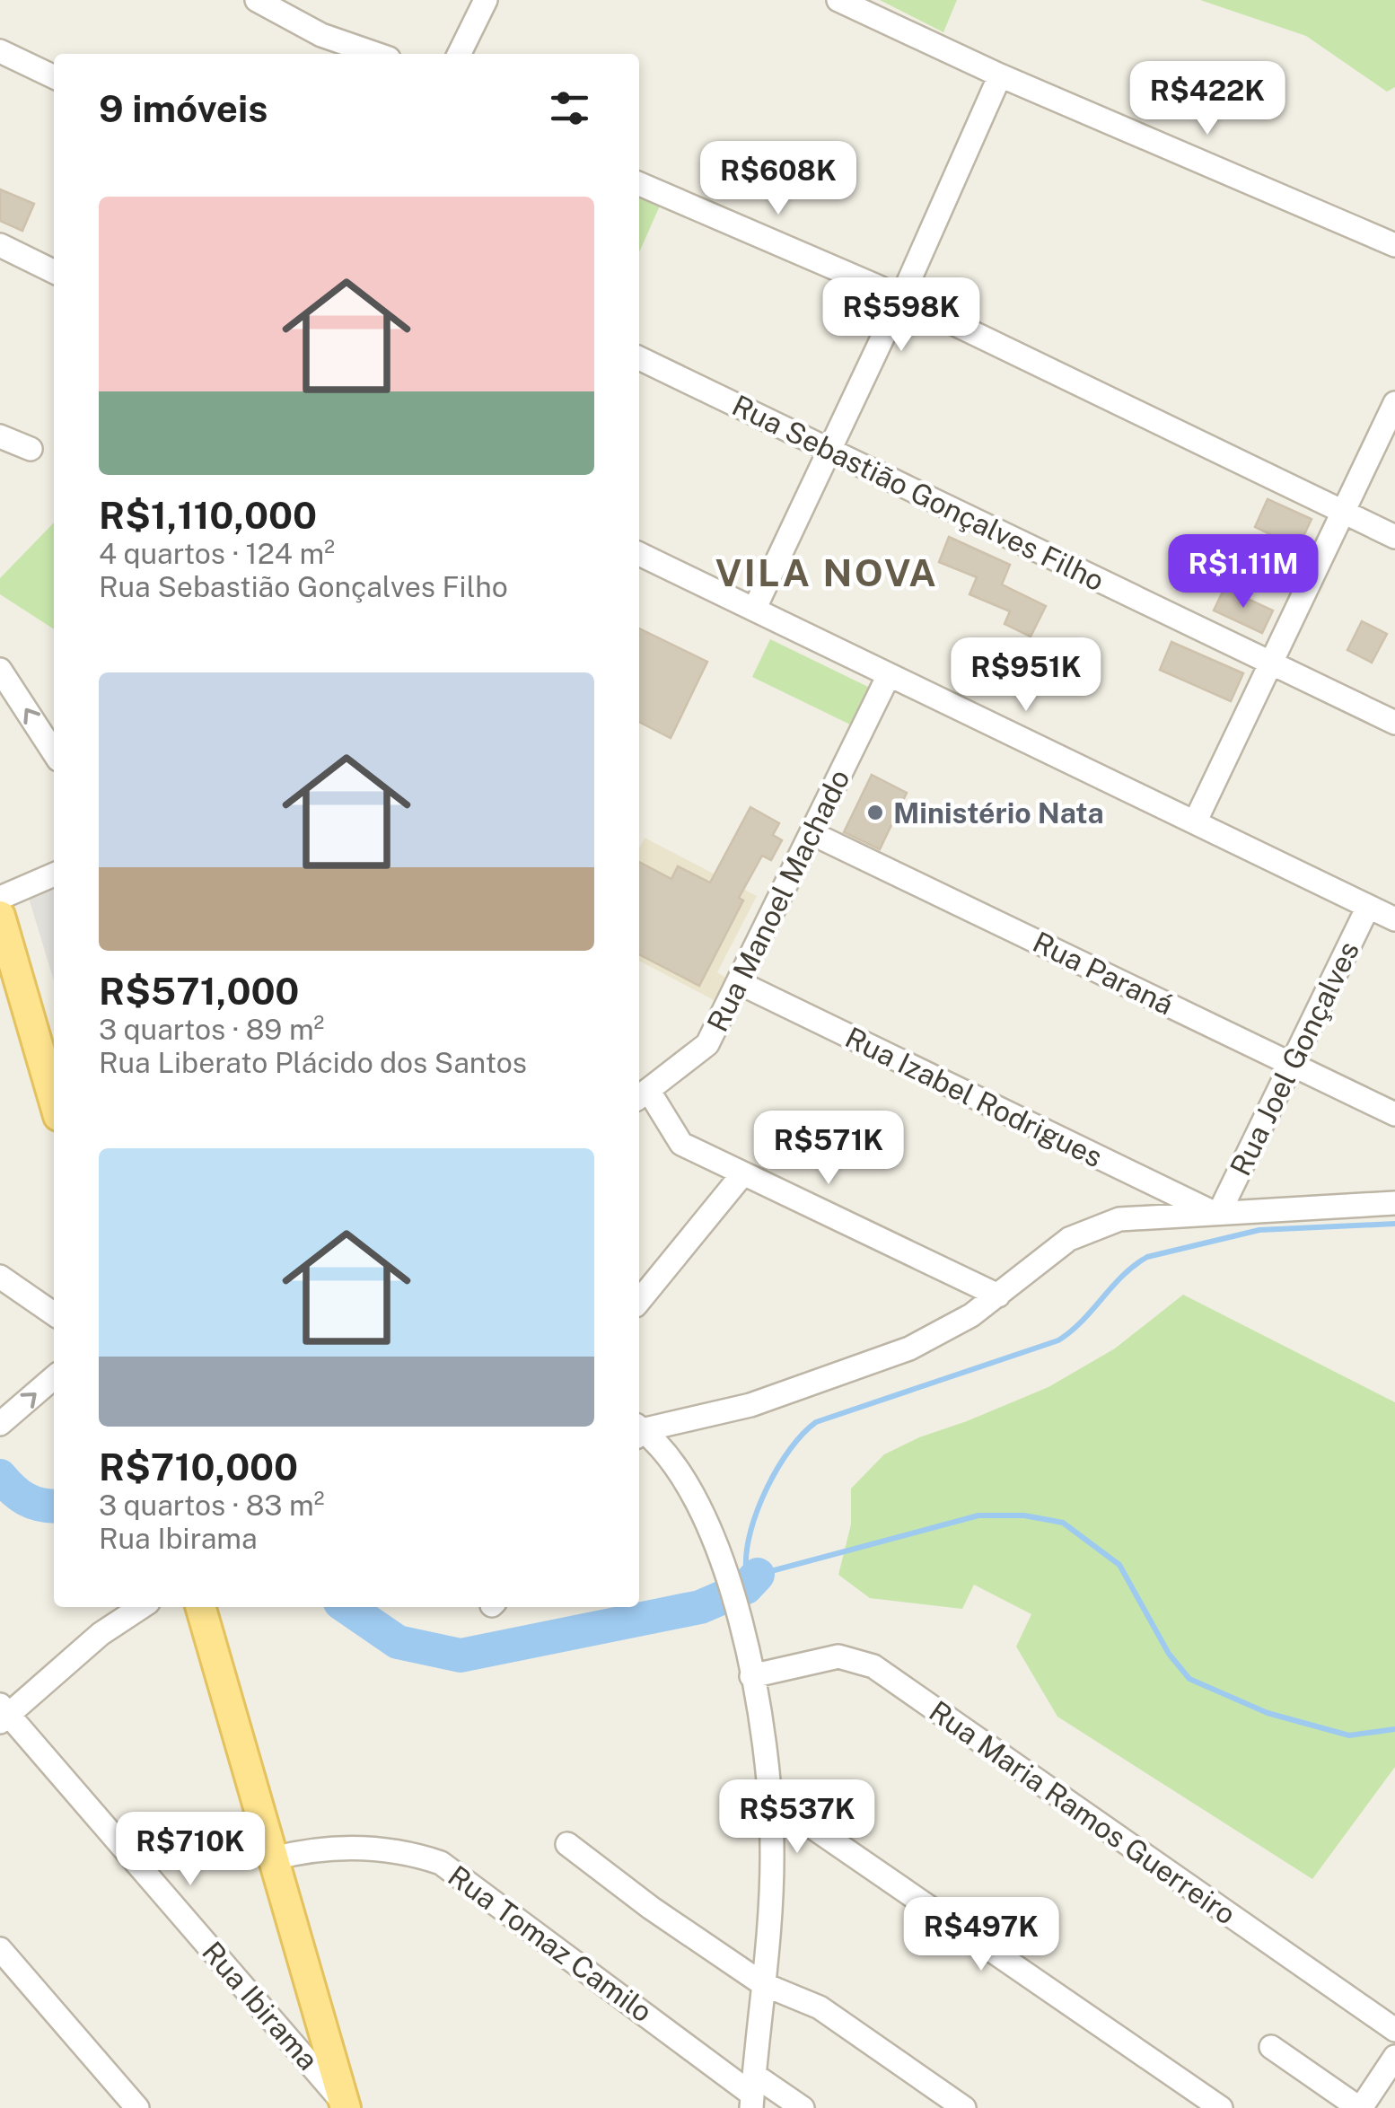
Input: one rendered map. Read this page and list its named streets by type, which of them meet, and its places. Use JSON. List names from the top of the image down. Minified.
{"streets":{"street":["Rua Sebastião Gonçalves Filho","Rua Manoel Machado","Rua Paraná","Rua Joel Gonçalves","Rua Izabel Rodrigues","Rua Maria Ramos Guerreiro","Rua Tomaz Camilo","Rua Ibirama"]},"crossings":[["Rua Manoel Machado","Rua Paraná"],["Rua Manoel Machado","Rua Izabel Rodrigues"],["Rua Paraná","Rua Joel Gonçalves"],["Rua Joel Gonçalves","Rua Izabel Rodrigues"]],"districts":["VILA NOVA"],"places":["Ministério Nata"],"page":{"heading":"9 imóveis","price":["R$422K","R$608K","R$598K","R$1.11M","R$951K","R$571K","R$537K","R$710K","R$497K"],"list":[{"name":"R$1,110,000","note":"4 quartos · 124 m² · Rua Sebastião Gonçalves Filho"},{"name":"R$571,000","note":"3 quartos · 89 m² · Rua Liberato Plácido dos Santos"},{"name":"R$710,000","note":"3 quartos · 83 m² · Rua Ibirama"}]}}
